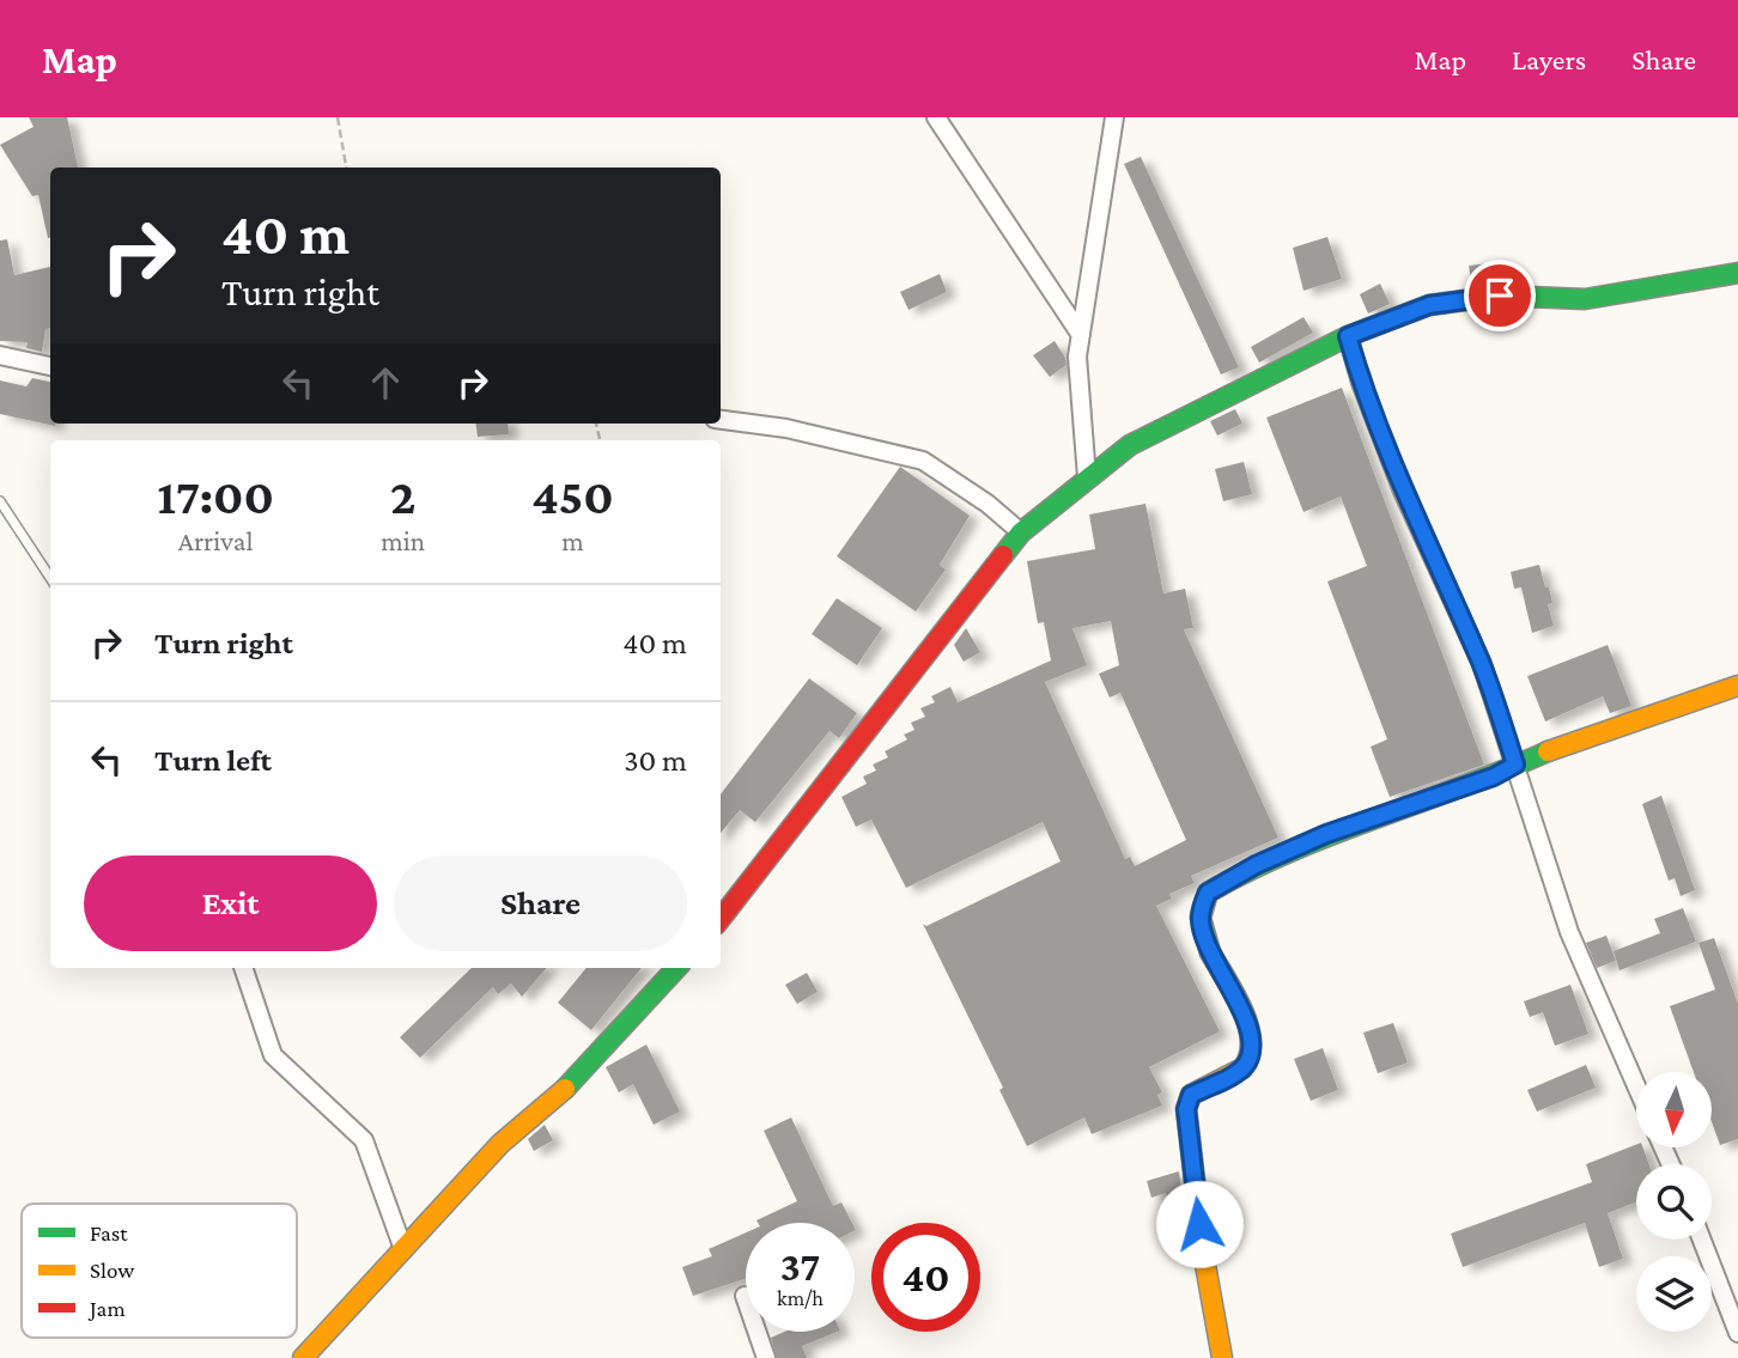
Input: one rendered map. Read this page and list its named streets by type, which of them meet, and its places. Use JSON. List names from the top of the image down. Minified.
{"legend":["Fast","Slow","Jam"],"north":"bottom","page":{"header":"Map","nav":["Map","Layers","Share"],"turn":["40 m","Turn right"],"eta":["17:00","Arrival","2","min","450","m"],"list":[{"name":"Turn right","value":"40 m"},{"name":"Turn left","value":"30 m"}],"buttons":["Exit","Share"],"speed":"37 km/h","limit":"40"}}
